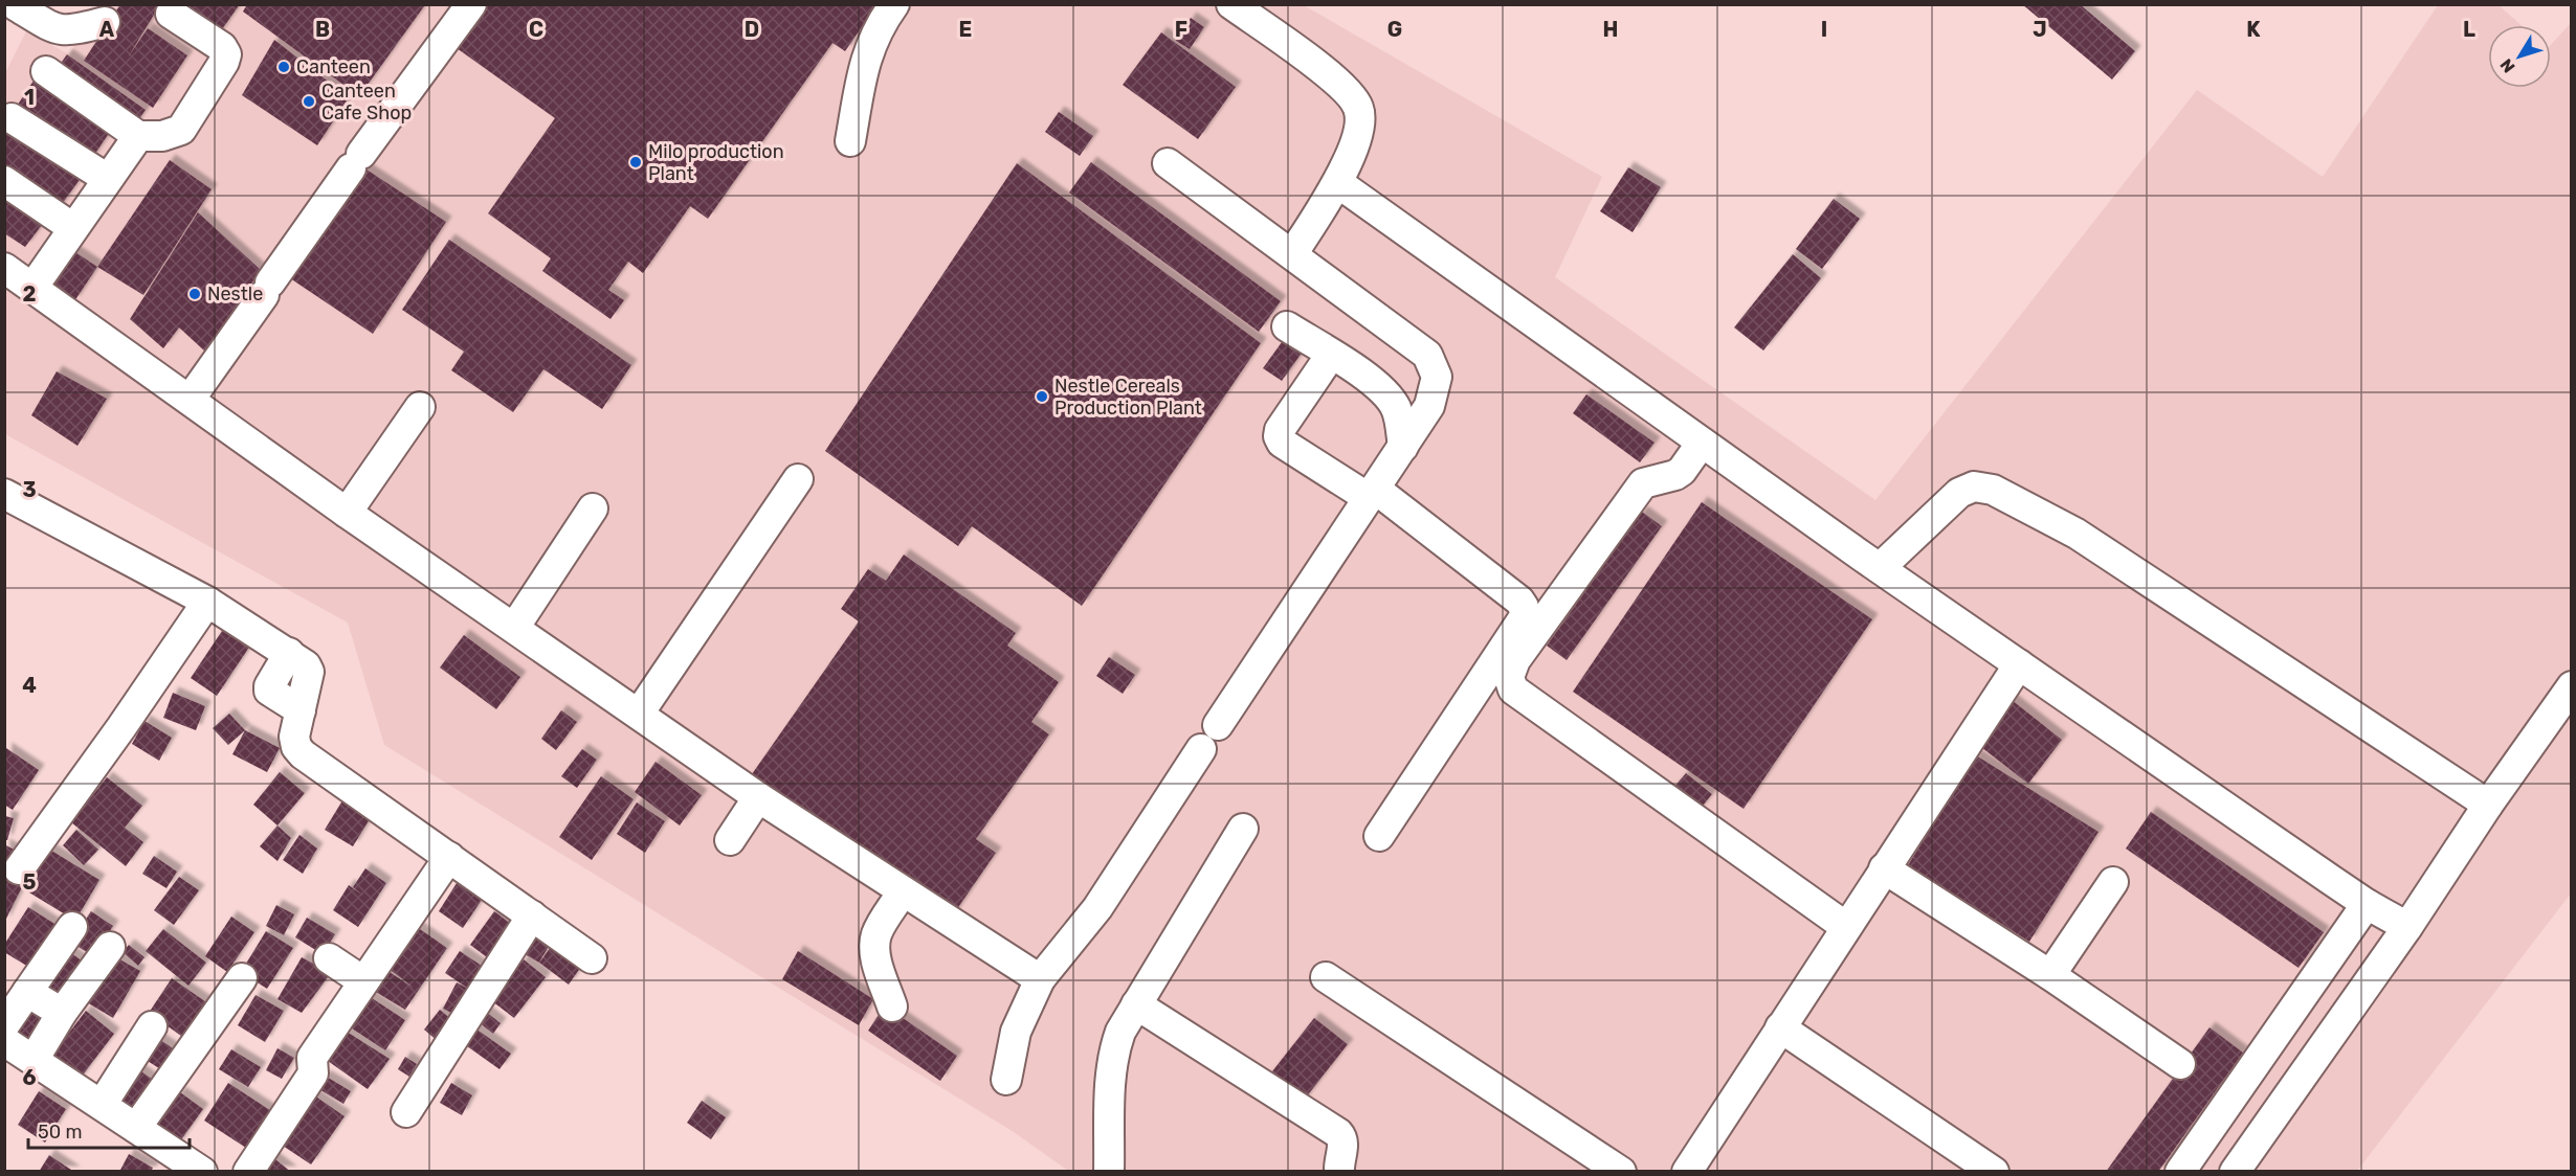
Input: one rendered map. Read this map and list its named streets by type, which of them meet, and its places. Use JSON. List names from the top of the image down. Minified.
{"places":["Canteen","Canteen Cafe Shop","Milo production Plant","Nestle","Nestle Cereals Production Plant"],"scale_bar":"50 m","north":"bottom left","grid":{"columns":["A","B","C","D","E","F","G","H","I","J","K","L"],"rows":["1","2","3","4","5","6"]}}
